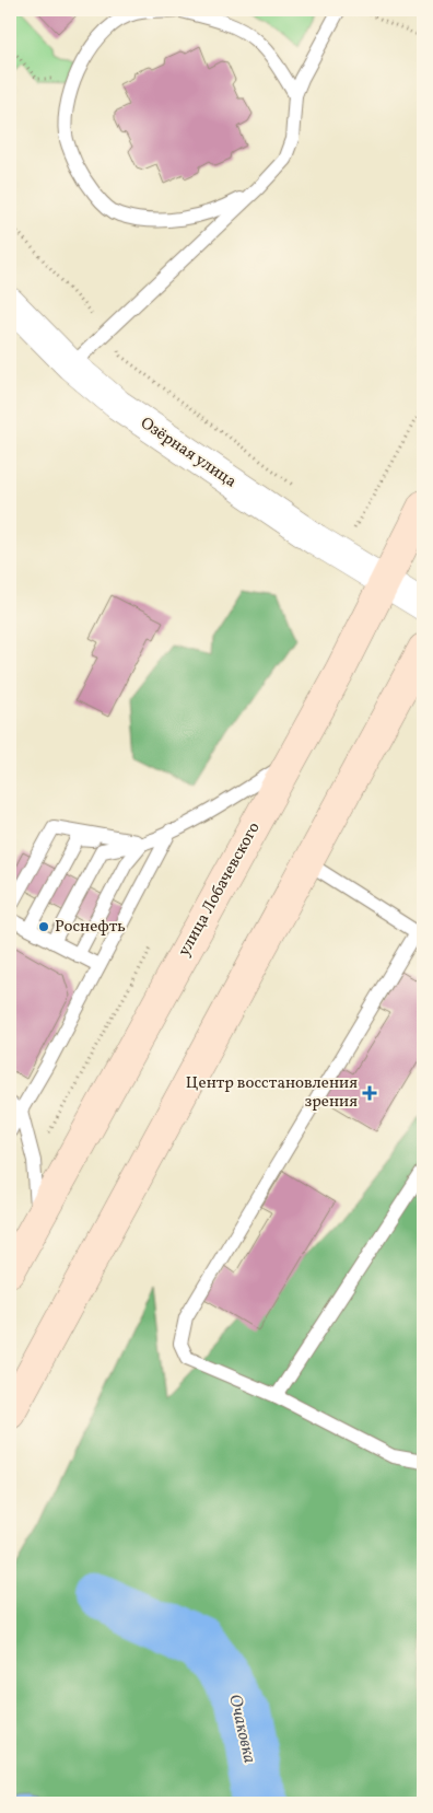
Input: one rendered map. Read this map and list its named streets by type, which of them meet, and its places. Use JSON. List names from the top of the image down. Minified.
{"streets":{"main road":["улица Лобачевского"],"street":["Озёрная улица"]},"crossings":[["Озёрная улица","улица Лобачевского"]],"water":["Очаковка"],"places":{"other":["Роснефть"],"health":["Центр восстановления зрения"]}}
